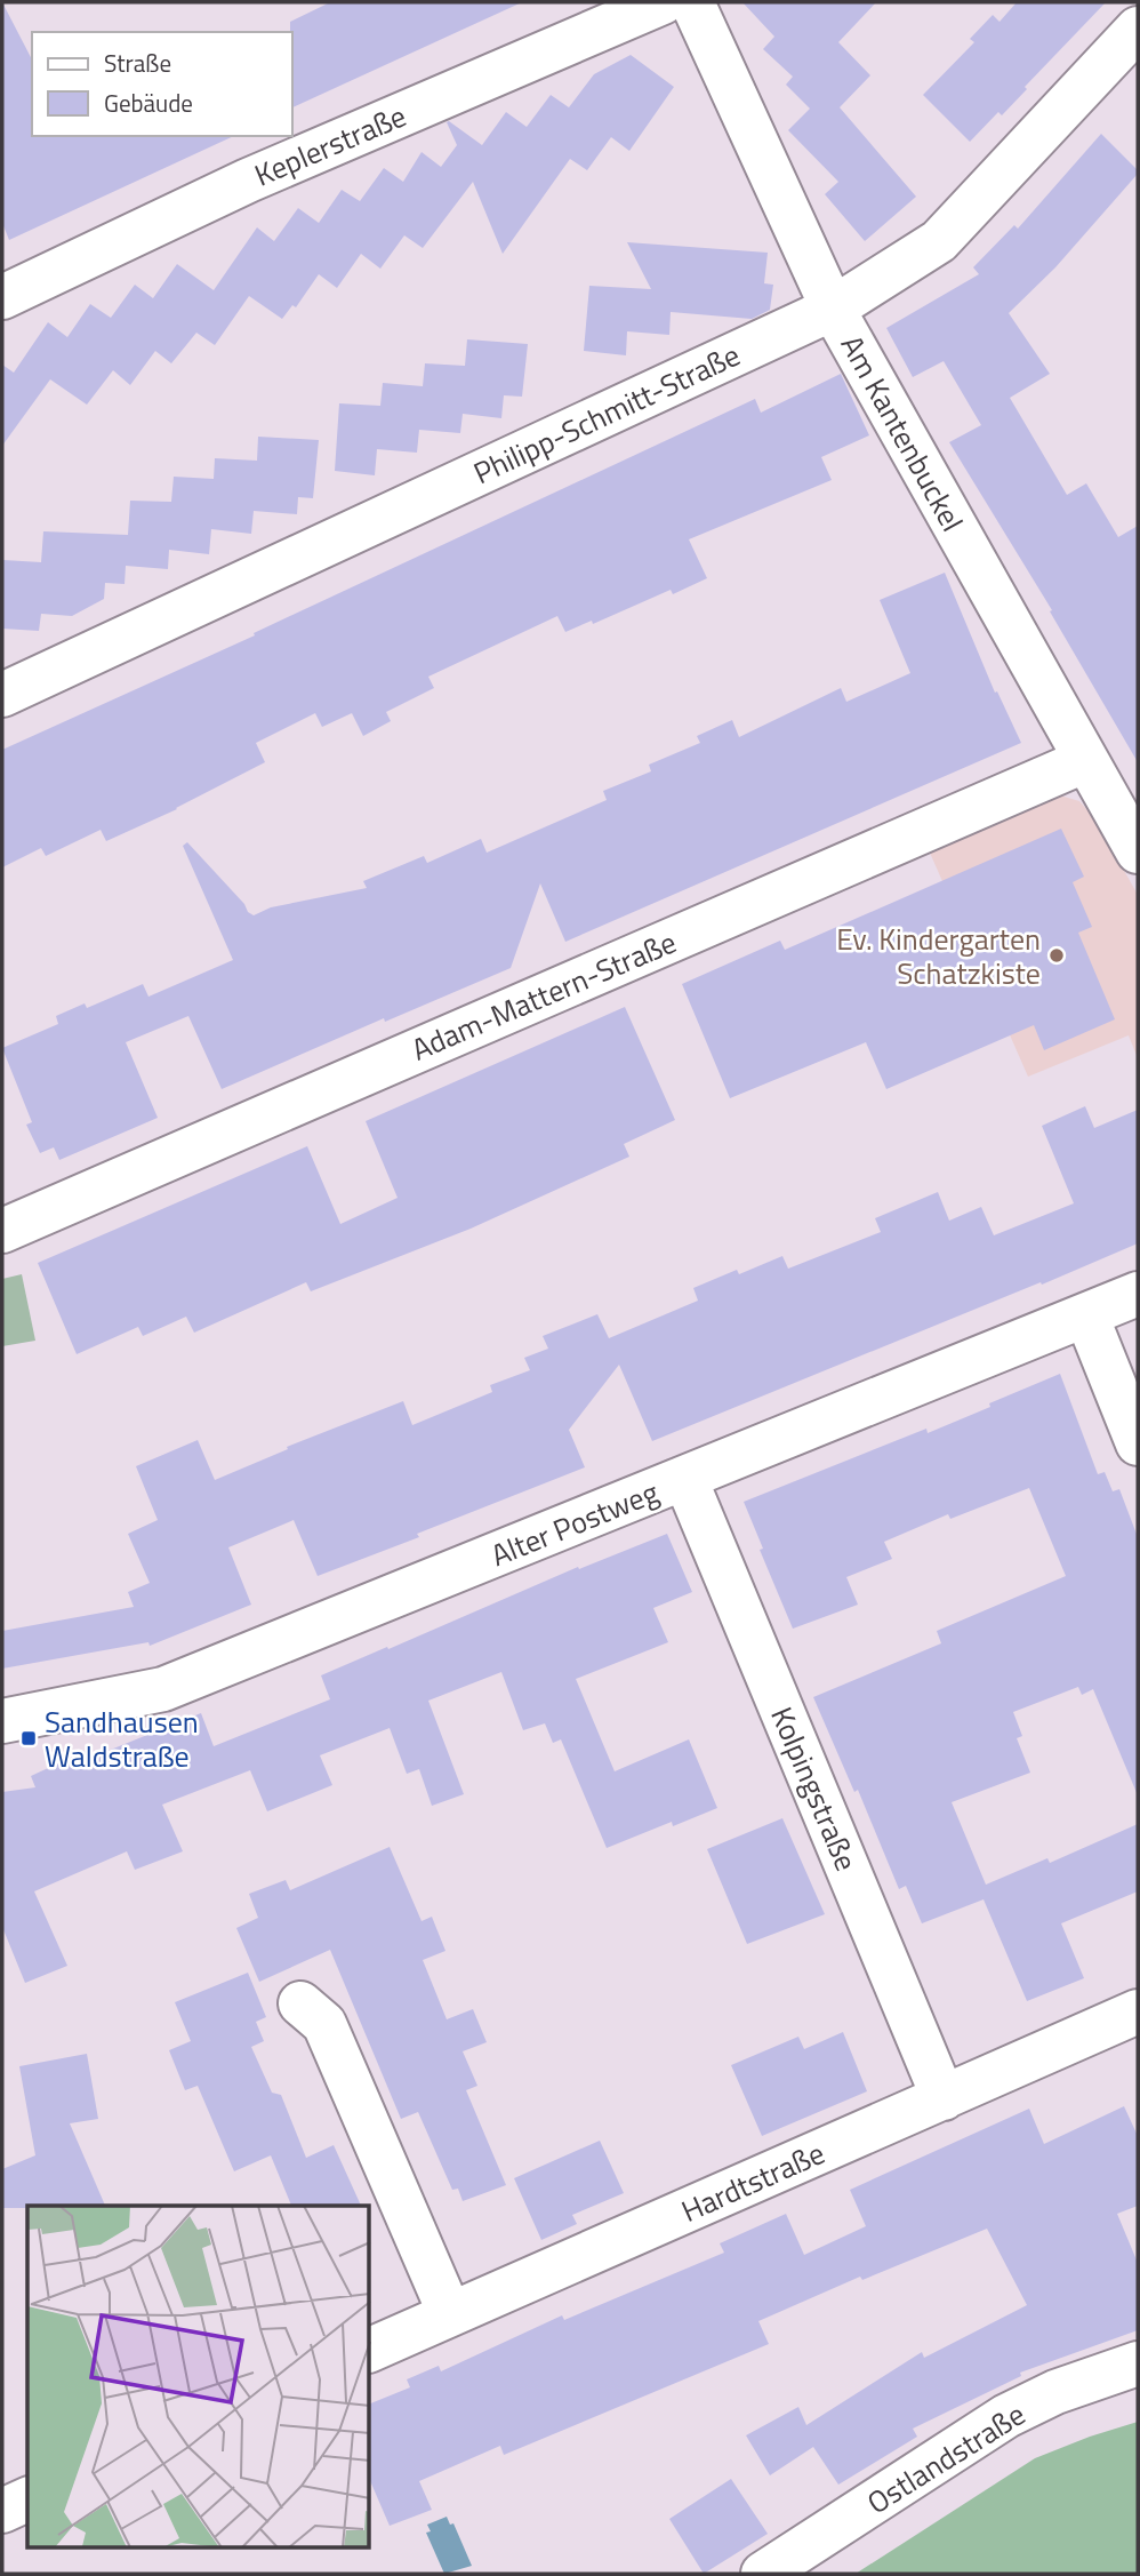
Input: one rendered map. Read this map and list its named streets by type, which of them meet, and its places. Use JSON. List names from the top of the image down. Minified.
{"streets":{"street":["Keplerstraße","Philipp-Schmitt-Straße","Am Kantenbuckel","Adam-Mattern-Straße","Alter Postweg","Kolpingstraße","Hardtstraße","Ostlandstraße"]},"crossings":[["Philipp-Schmitt-Straße","Am Kantenbuckel"],["Am Kantenbuckel","Adam-Mattern-Straße"],["Alter Postweg","Kolpingstraße"],["Kolpingstraße","Hardtstraße"]],"places":{"other":["Ev. Kindergarten Schatzkiste"],"transit":["Sandhausen Waldstraße"]},"legend":["Straße","Gebäude"]}
